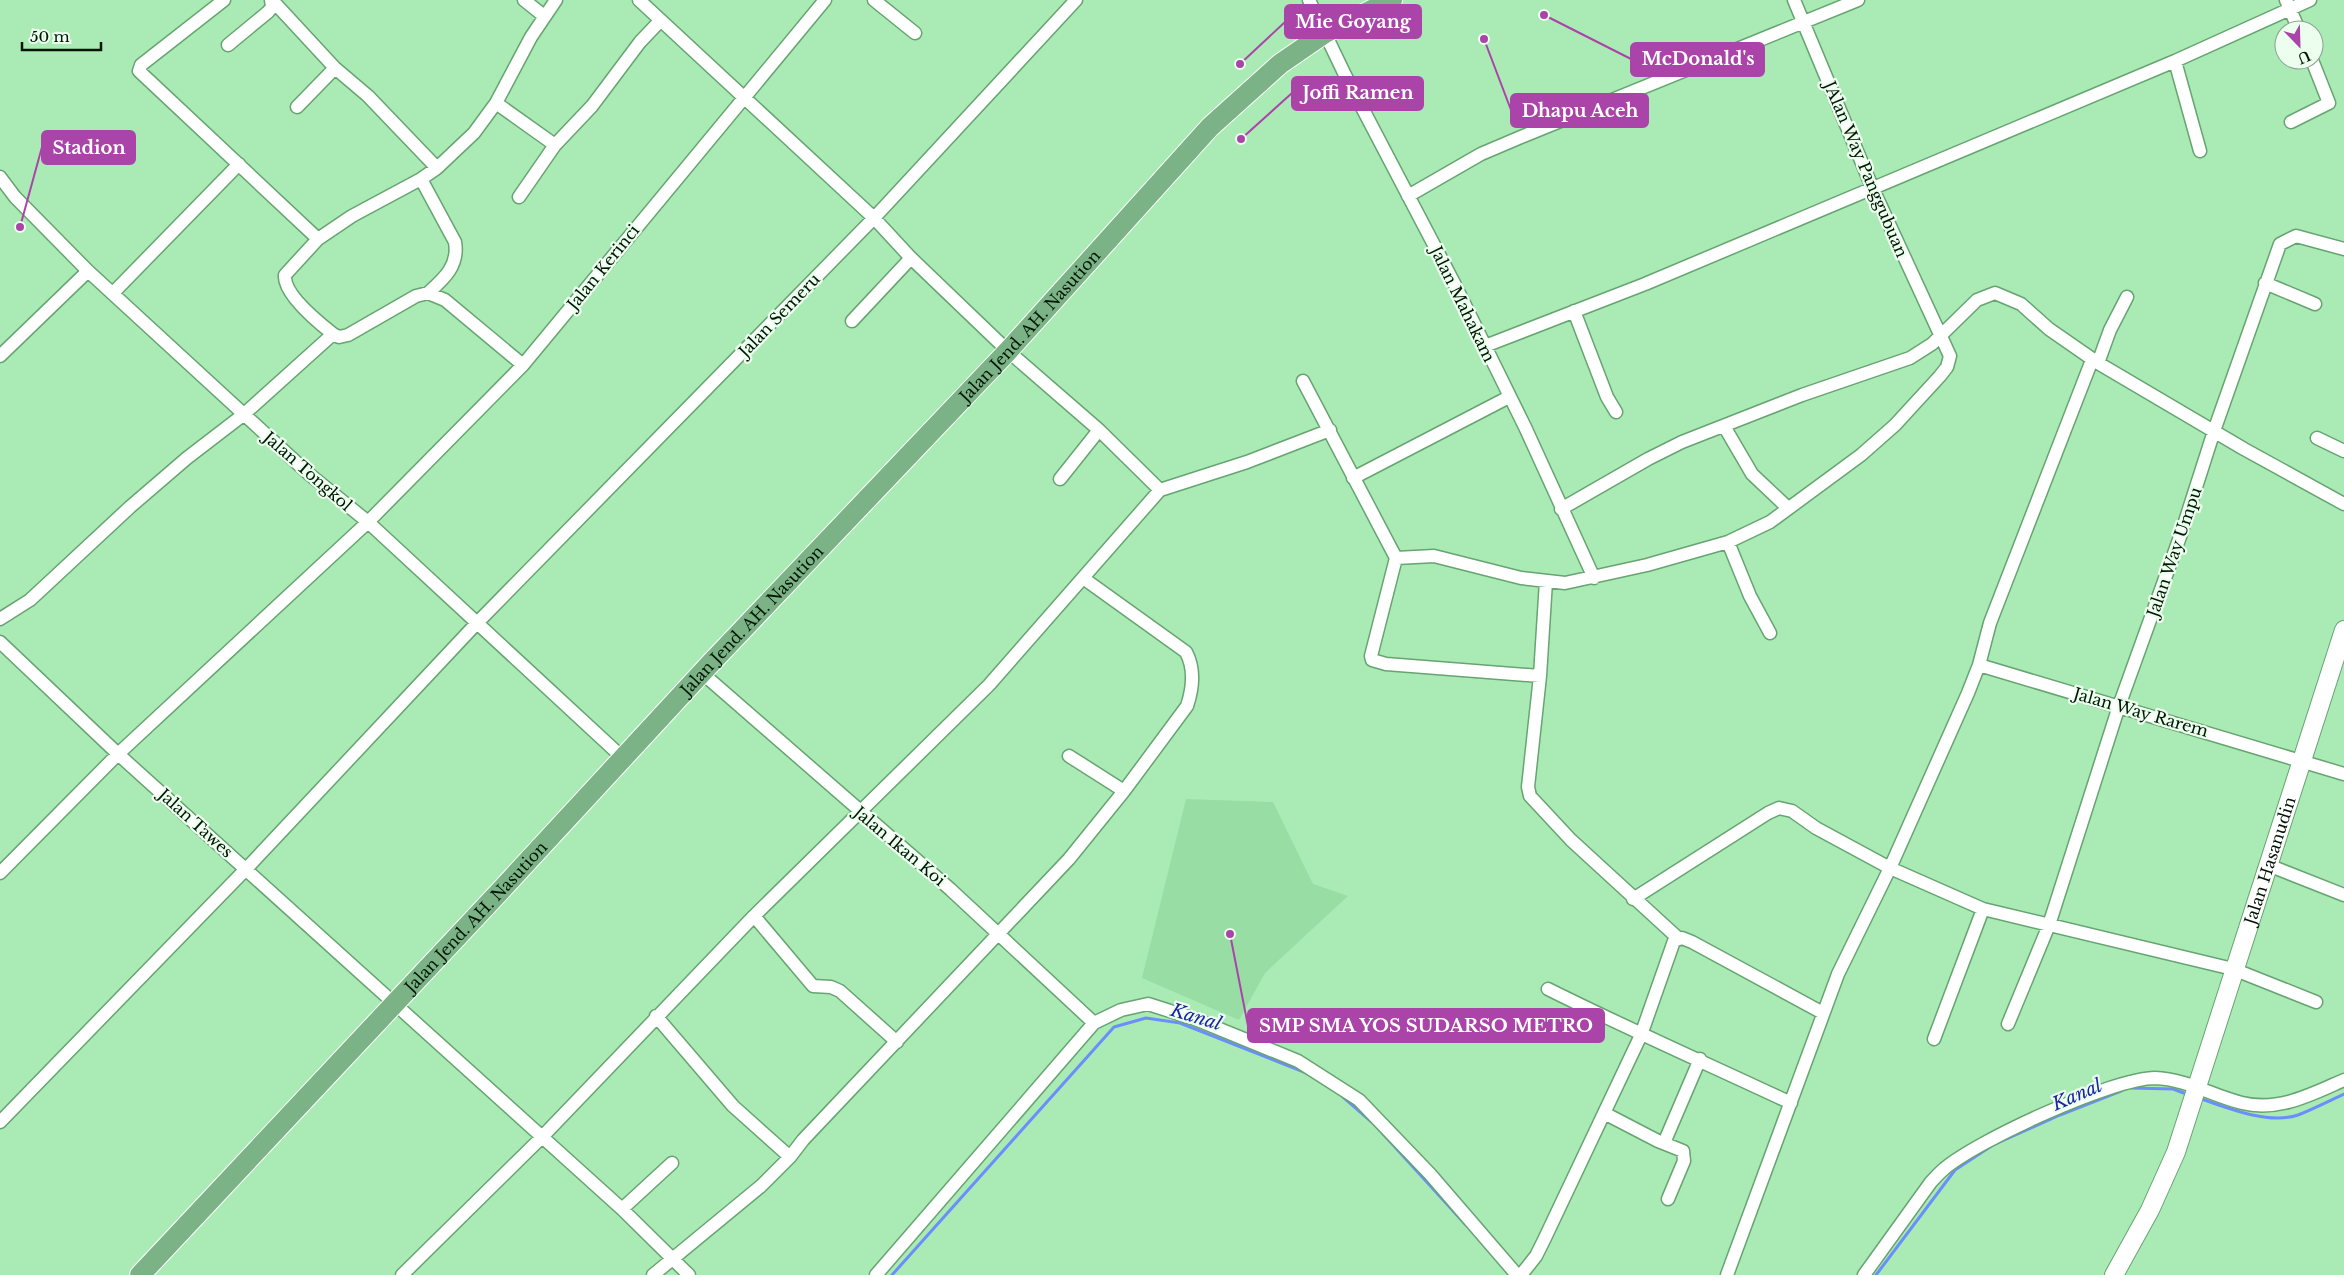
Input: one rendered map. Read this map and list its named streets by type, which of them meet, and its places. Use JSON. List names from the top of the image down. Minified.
{"streets":{"highway":["Jalan Jend. AH. Nasution"],"main road":["Jalan Hasanudin"],"street":["JAlan Way Panggubuan","Jalan Kerinci","Jalan Mahakam","Jalan Semeru","Jalan Tongkol","Jalan Way Umpu","Jalan Way Rarem","Jalan Tawes","Jalan Ikan Koi"]},"crossings":[["Jalan Kerinci","Jalan Tongkol"],["Jalan Kerinci","Jalan Tawes"],["Jalan Mahakam","Jalan Jend. AH. Nasution"],["Jalan Semeru","Jalan Tongkol"],["Jalan Semeru","Jalan Tawes"],["Jalan Jend. AH. Nasution","Jalan Tongkol"],["Jalan Jend. AH. Nasution","Jalan Tawes"],["Jalan Jend. AH. Nasution","Jalan Ikan Koi"],["Jalan Way Umpu","Jalan Way Rarem"],["Jalan Way Rarem","Jalan Hasanudin"]],"water":["Kanal"],"places":["McDonald's","Dhapu Aceh","Mie Goyang","Joffi Ramen","Stadion","SMP SMA YOS SUDARSO METRO"],"scale_bar":"50 m","north":"bottom right"}
